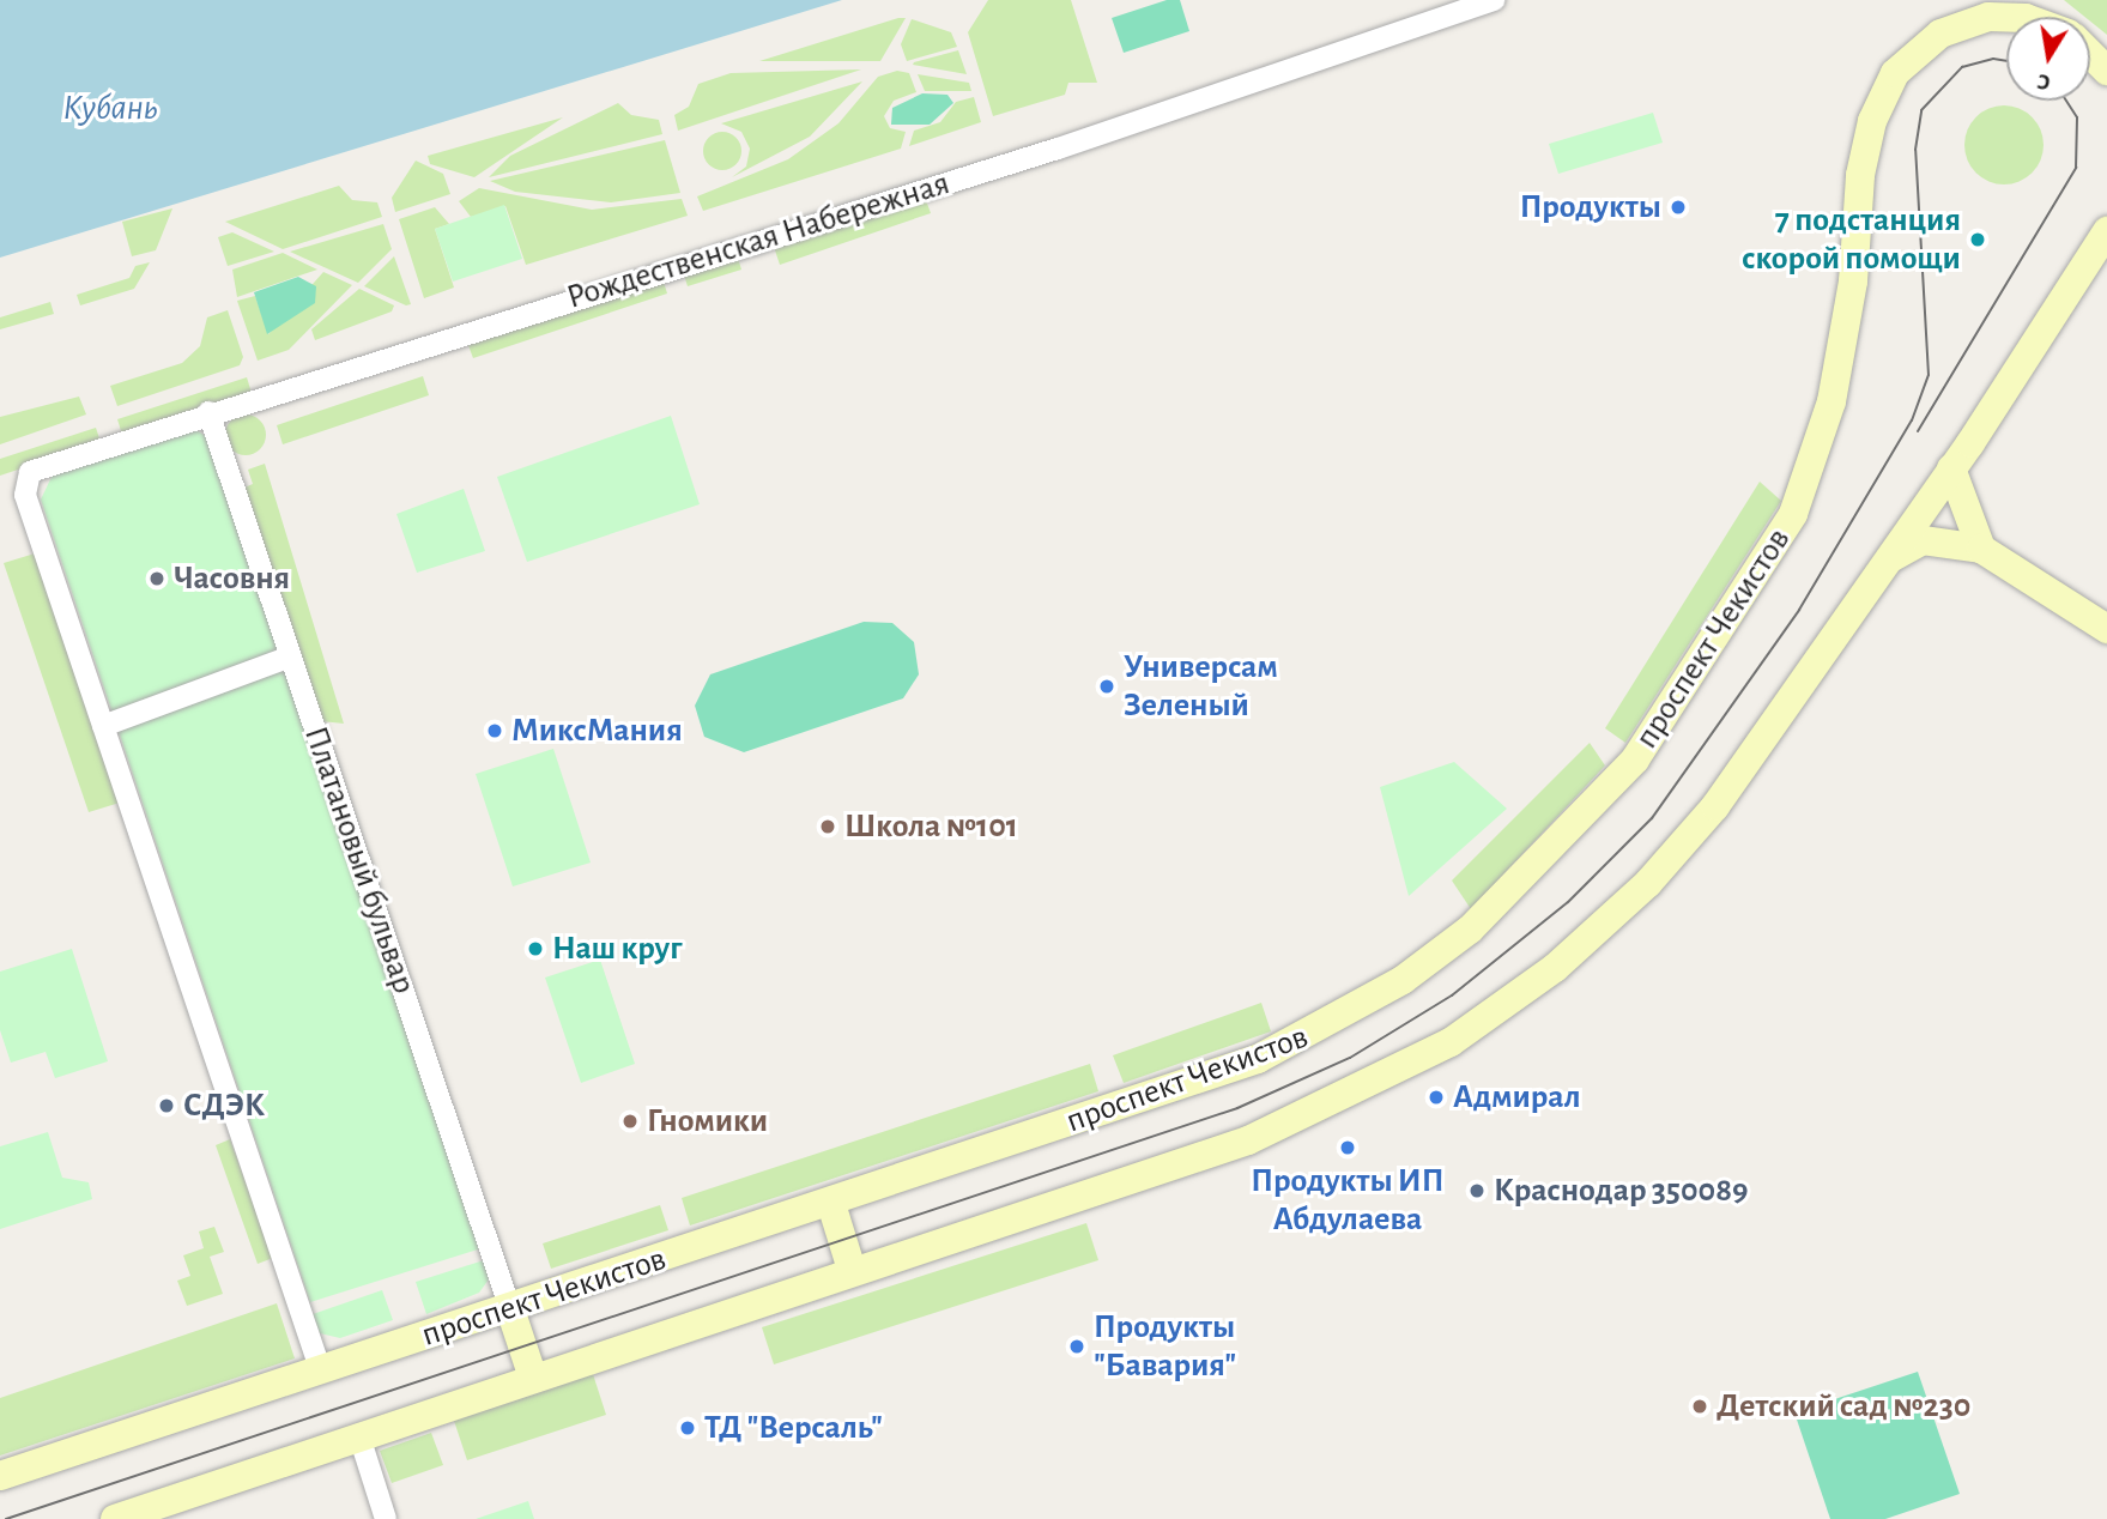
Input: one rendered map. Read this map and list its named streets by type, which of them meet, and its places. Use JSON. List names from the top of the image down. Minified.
{"streets":{"main road":["проспект Чекистов"],"street":["Рождественская Набережная","Платановый бульвар"]},"crossings":[["Рождественская Набережная","Платановый бульвар"],["проспект Чекистов","Платановый бульвар"]],"water":["Кубань"],"places":["Продукты","7 подстанция скорой помощи","Часовня","Универсам Зеленый","МиксМания","Школа №101","Наш круг","Адмирал","СДЭК","Гномики","Продукты ИП Абдулаева","Краснодар 350089","Продукты \"Бавария\"","Детский сад №230","ТД \"Версаль\""],"north":"bottom"}
